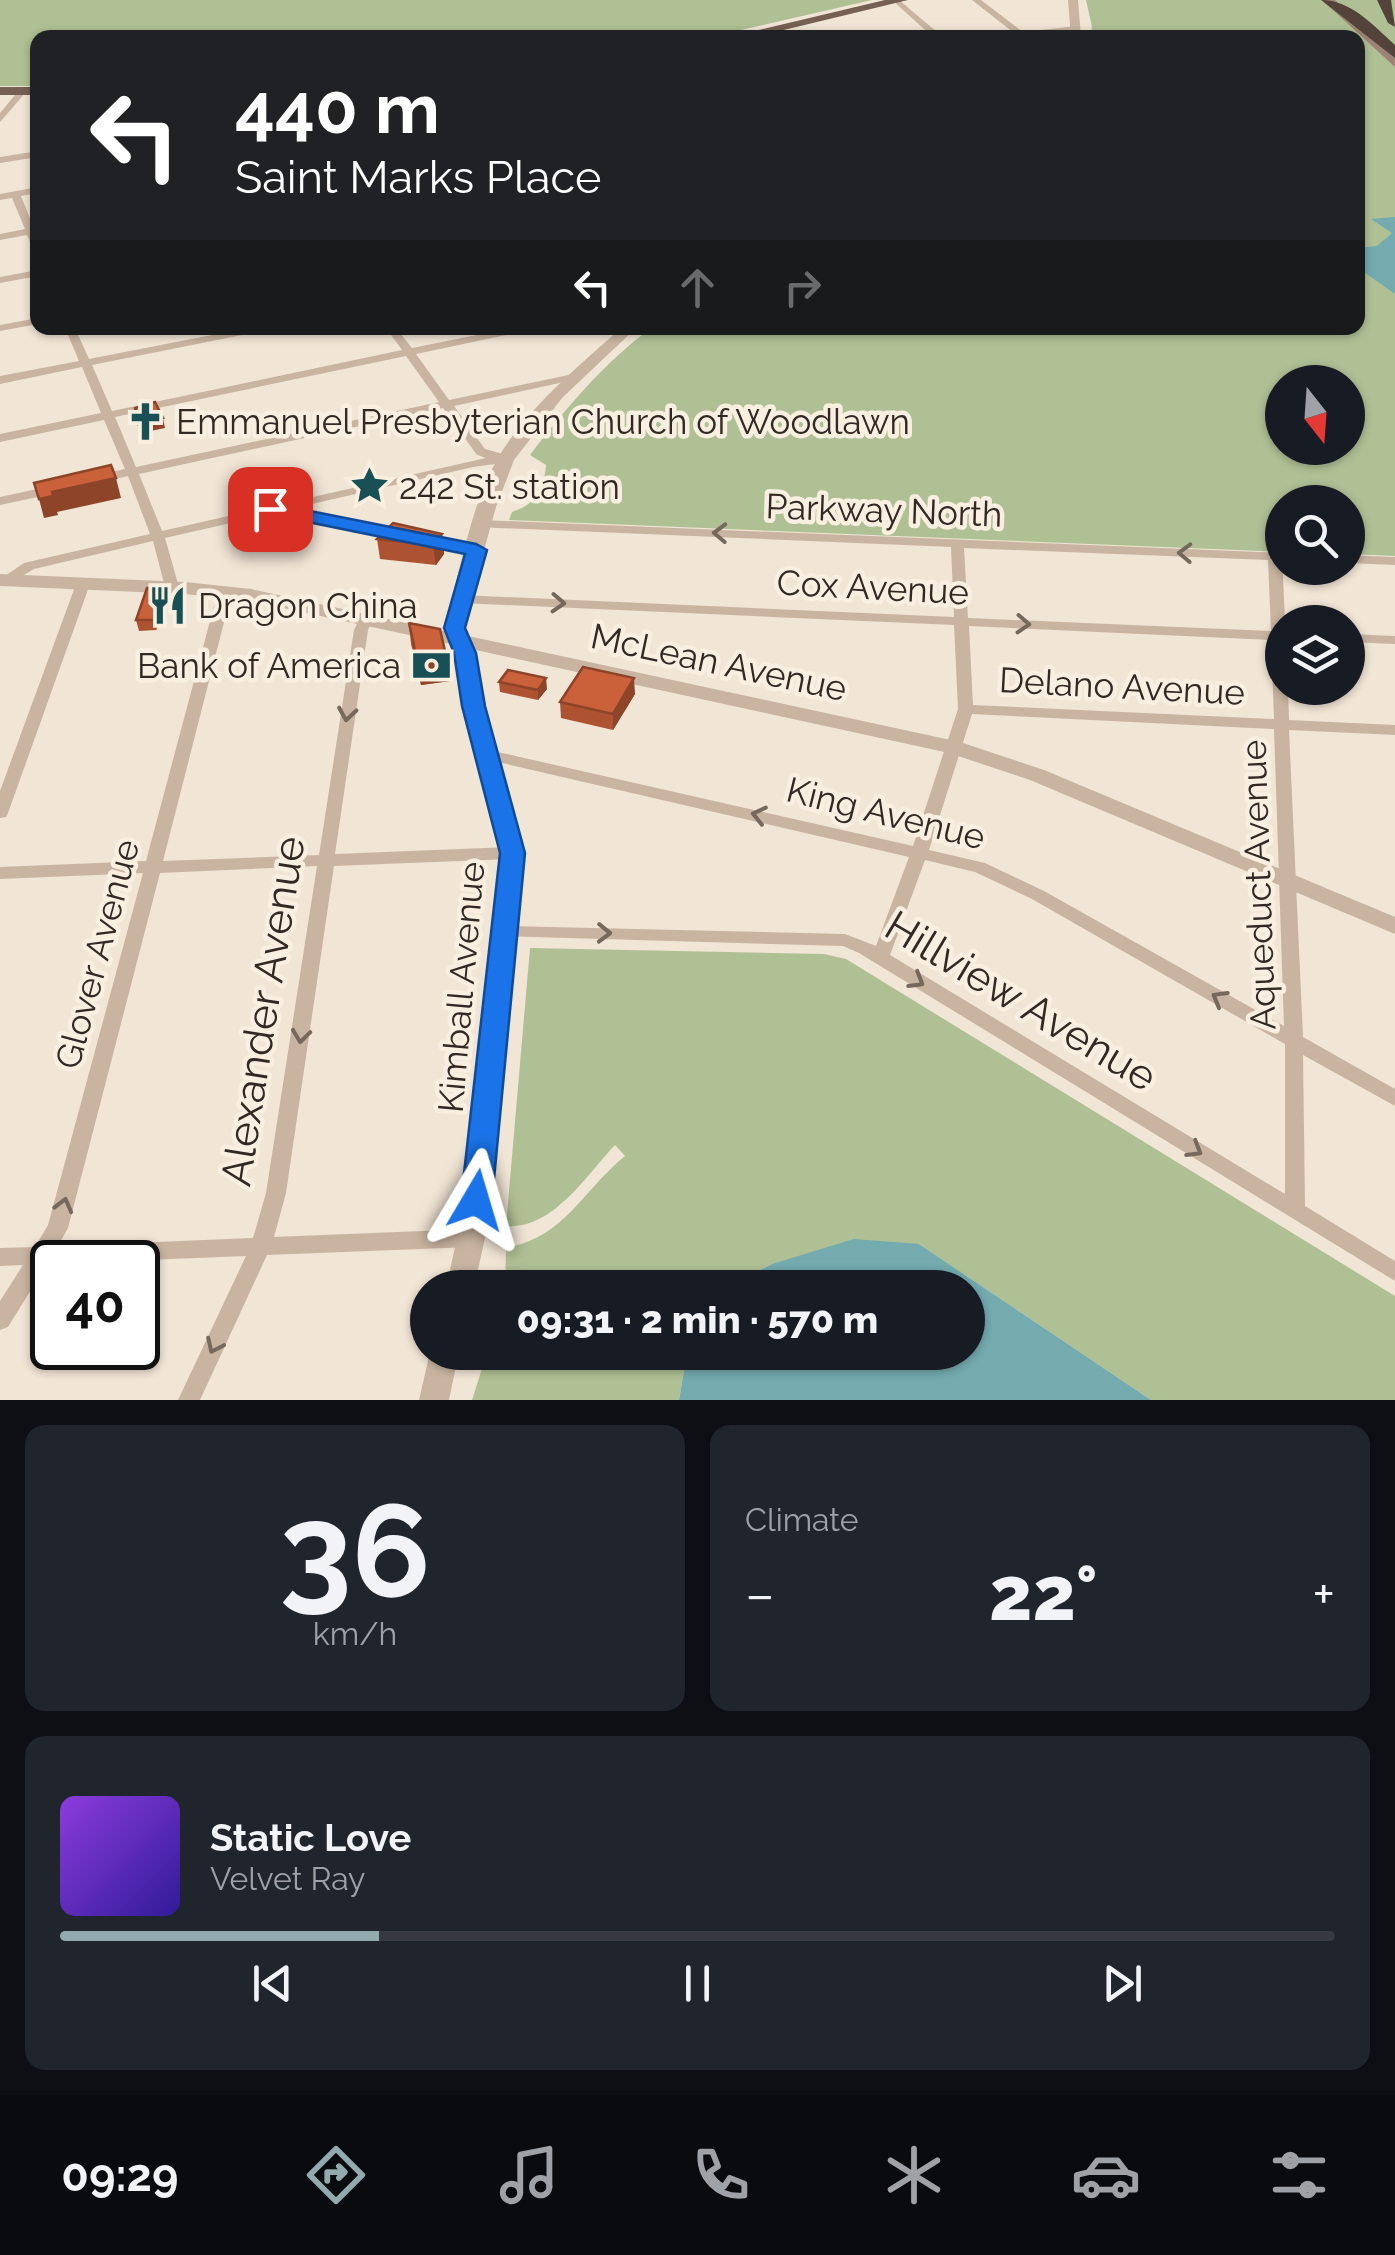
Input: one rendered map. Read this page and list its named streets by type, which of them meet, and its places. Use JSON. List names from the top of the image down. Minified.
{"streets":{"street":["Parkway North","Cox Avenue","McLean Avenue","Delano Avenue","King Avenue","Aqueduct Avenue","Glover Avenue","Kimball Avenue","Hillview Avenue","Alexander Avenue"]},"crossings":[["Parkway North","Kimball Avenue"],["Cox Avenue","Kimball Avenue"],["McLean Avenue","Aqueduct Avenue"],["McLean Avenue","Glover Avenue"],["McLean Avenue","Kimball Avenue"],["McLean Avenue","Alexander Avenue"],["Delano Avenue","Aqueduct Avenue"],["King Avenue","Aqueduct Avenue"],["King Avenue","Kimball Avenue"],["Aqueduct Avenue","Hillview Avenue"],["Kimball Avenue","Hillview Avenue"]],"one_way":["Parkway North","Cox Avenue","King Avenue","Glover Avenue","Hillview Avenue","Alexander Avenue"],"places":{"church":["Emmanuel Presbyterian Church of Woodlawn"],"place":["242 St. station"],"restaurant":["Dragon China"],"bank":["Bank of America"]},"north":"bottom","page":{"turn":["440 m","Saint Marks Place"],"limit":"40","trip":"09:31 · 2 min · 570 m","tile":[["36","km/h"],"Climate"],"heat":["−","22°","+"],"song":["Static Love","Velvet Ray"],"tabs":"09:29"}}
